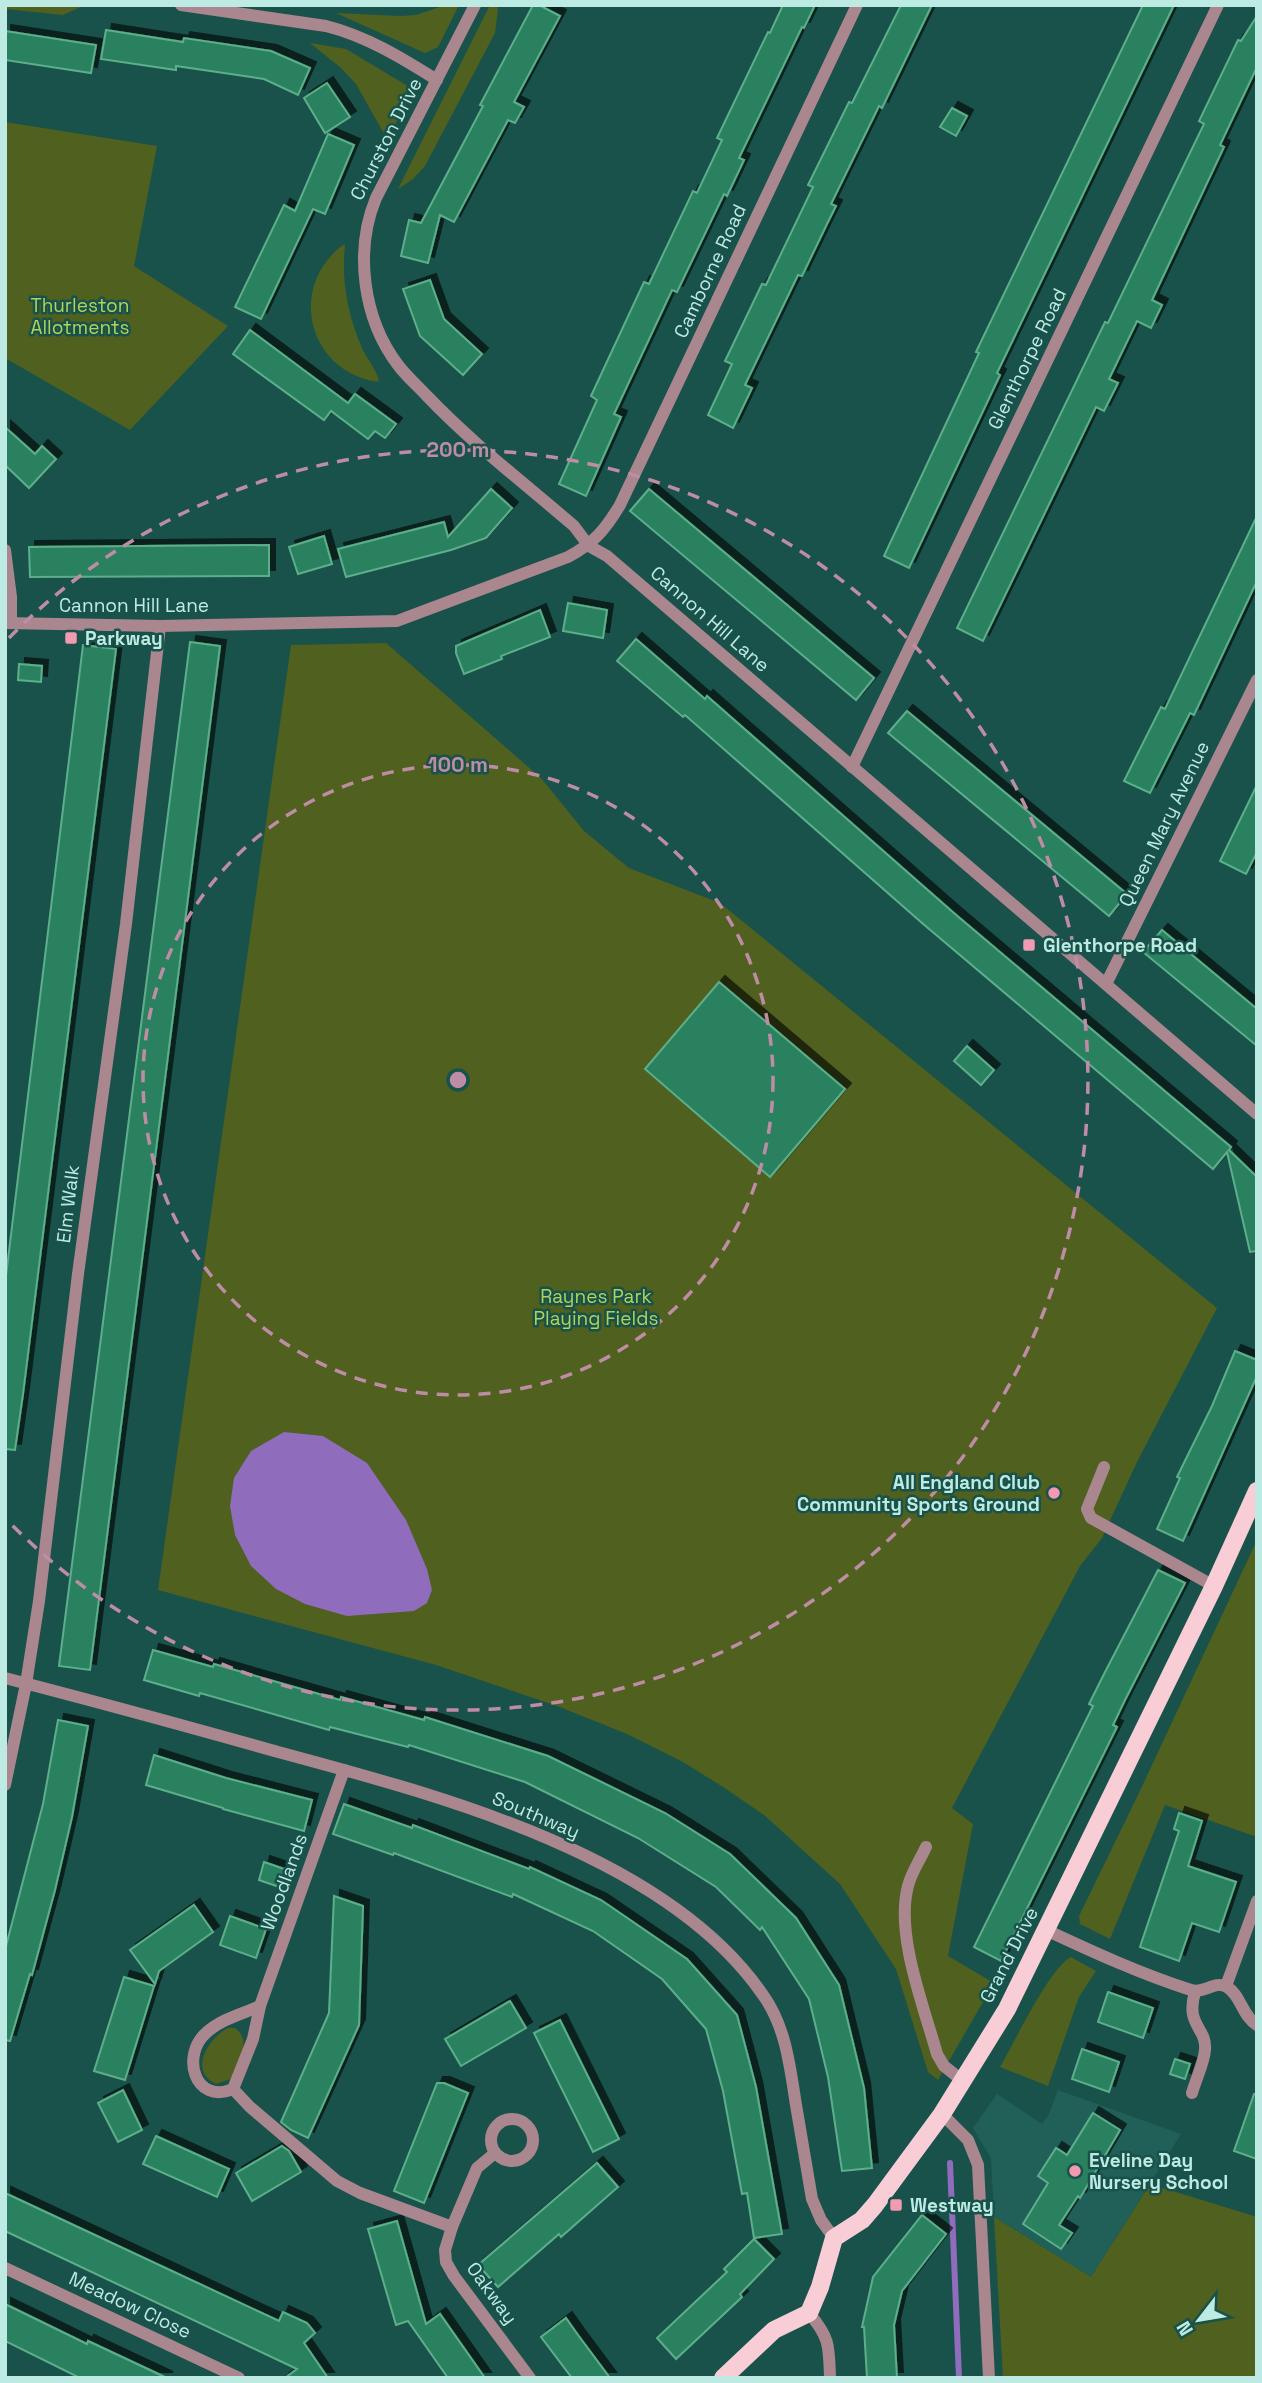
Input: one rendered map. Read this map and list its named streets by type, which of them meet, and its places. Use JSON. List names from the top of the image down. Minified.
{"streets":{"main road":["Grand Drive"],"street":["Churston Drive","Camborne Road","Glenthorpe Road","Cannon Hill Lane","Queen Mary Avenue","Elm Walk","Southway","Woodlands","Oakway","Meadow Close"]},"crossings":[["Churston Drive","Camborne Road"],["Churston Drive","Cannon Hill Lane"],["Camborne Road","Cannon Hill Lane"],["Glenthorpe Road","Cannon Hill Lane"],["Cannon Hill Lane","Queen Mary Avenue"],["Cannon Hill Lane","Elm Walk"],["Elm Walk","Southway"],["Southway","Woodlands"],["Southway","Grand Drive"]],"parks":["Thurleston Allotments","Raynes Park Playing Fields"],"places":{"transit":["Parkway","Glenthorpe Road","Westway"],"other":["All England Club Community Sports Ground","Eveline Day Nursery School"]},"north":"bottom left","rings":["200 m","100 m"]}
